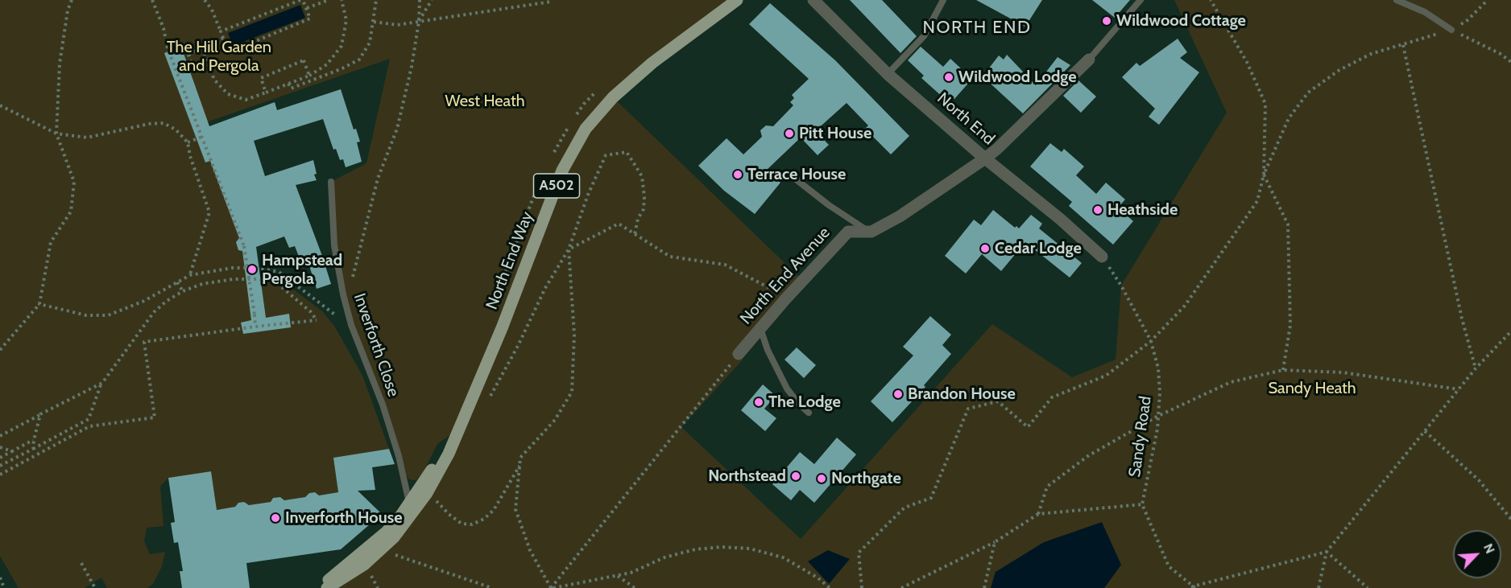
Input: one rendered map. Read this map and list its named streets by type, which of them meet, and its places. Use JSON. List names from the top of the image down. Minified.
{"streets":{"main road":["A502","North End Way"],"street":["North End","North End Avenue"],"lane":["Inverforth Close"],"path":["Sandy Road"]},"crossings":[["North End","North End Avenue"],["North End","Sandy Road"],["North End Way","Inverforth Close"]],"districts":["NORTH END"],"parks":["The Hill Garden and Pergola","West Heath","Sandy Heath"],"places":["Wildwood Cottage","Wildwood Lodge","Pitt House","Terrace House","Heathside","Cedar Lodge","Hampstead Pergola","Brandon House","The Lodge","Northstead","Northgate","Inverforth House"],"north":"top right"}
